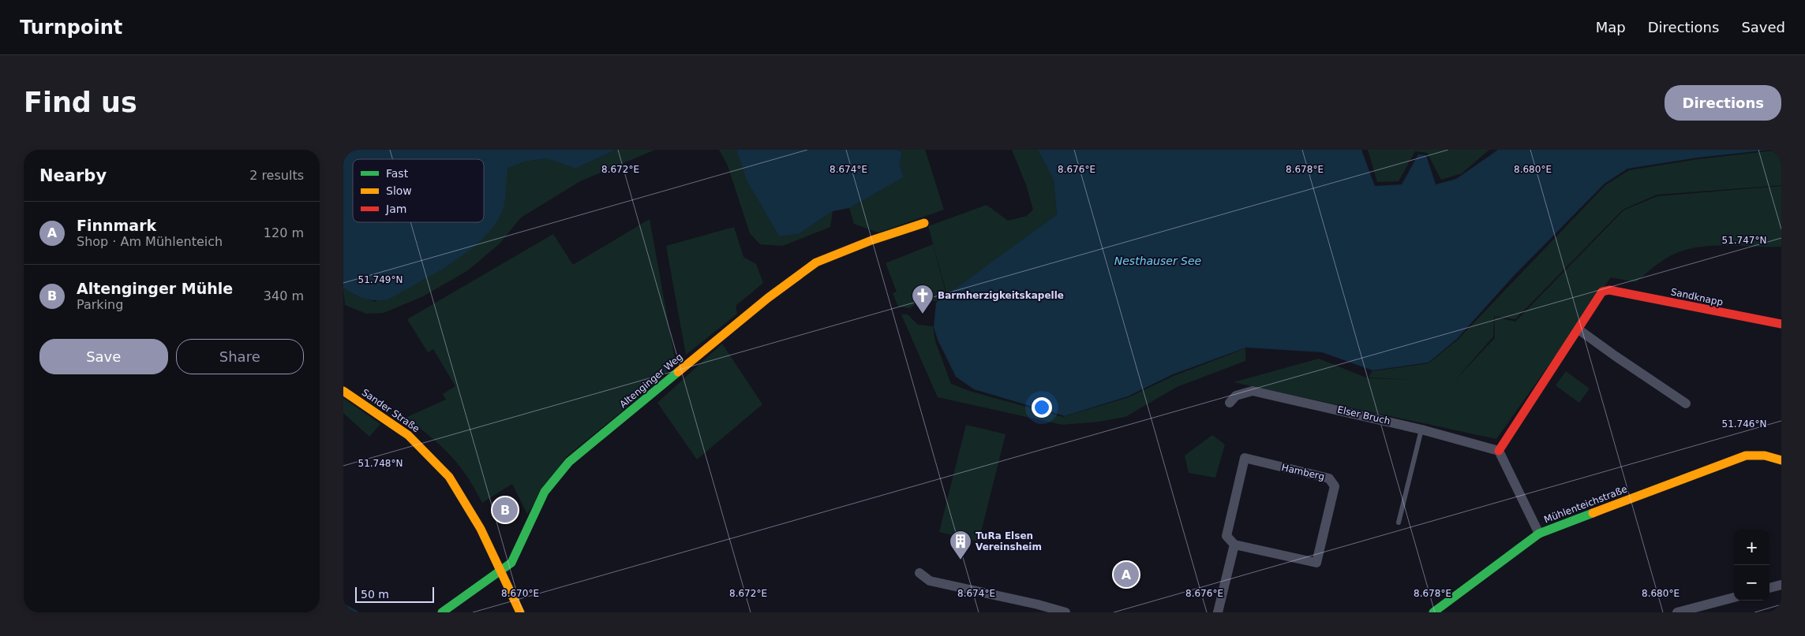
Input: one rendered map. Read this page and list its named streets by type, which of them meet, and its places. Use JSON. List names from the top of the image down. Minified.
{"streets":{"street":["Sandknapp","Altenginger Weg","Sander Straße","Elser Bruch","Hamberg","Mühlenteichstraße"]},"crossings":[["Altenginger Weg","Sander Straße"]],"water":["Nesthauser See"],"places":{"church":["Barmherzigkeitskapelle"],"building":["TuRa Elsen Vereinsheim"]},"legend":["Fast","Slow","Jam"],"scale_bar":"50 m","page":{"header":"Turnpoint","nav":["Map","Directions","Saved"],"buttons":["Directions",["Save","Share"]],"title":"Find us","heading":["Nearby","2 results"],"list":[{"mark":"A","name":"Finnmark","note":"Shop · Am Mühlenteich","value":"120 m"},{"mark":"B","name":"Altenginger Mühle","note":"Parking","value":"340 m"}],"pins":["B","A"],"map_buttons":["+","−"],"scale":"50 m"},"coordinates":["8.672°E","8.674°E","8.676°E","8.678°E","8.680°E","51.747°N","51.749°N","51.746°N","51.748°N","8.670°E"]}
